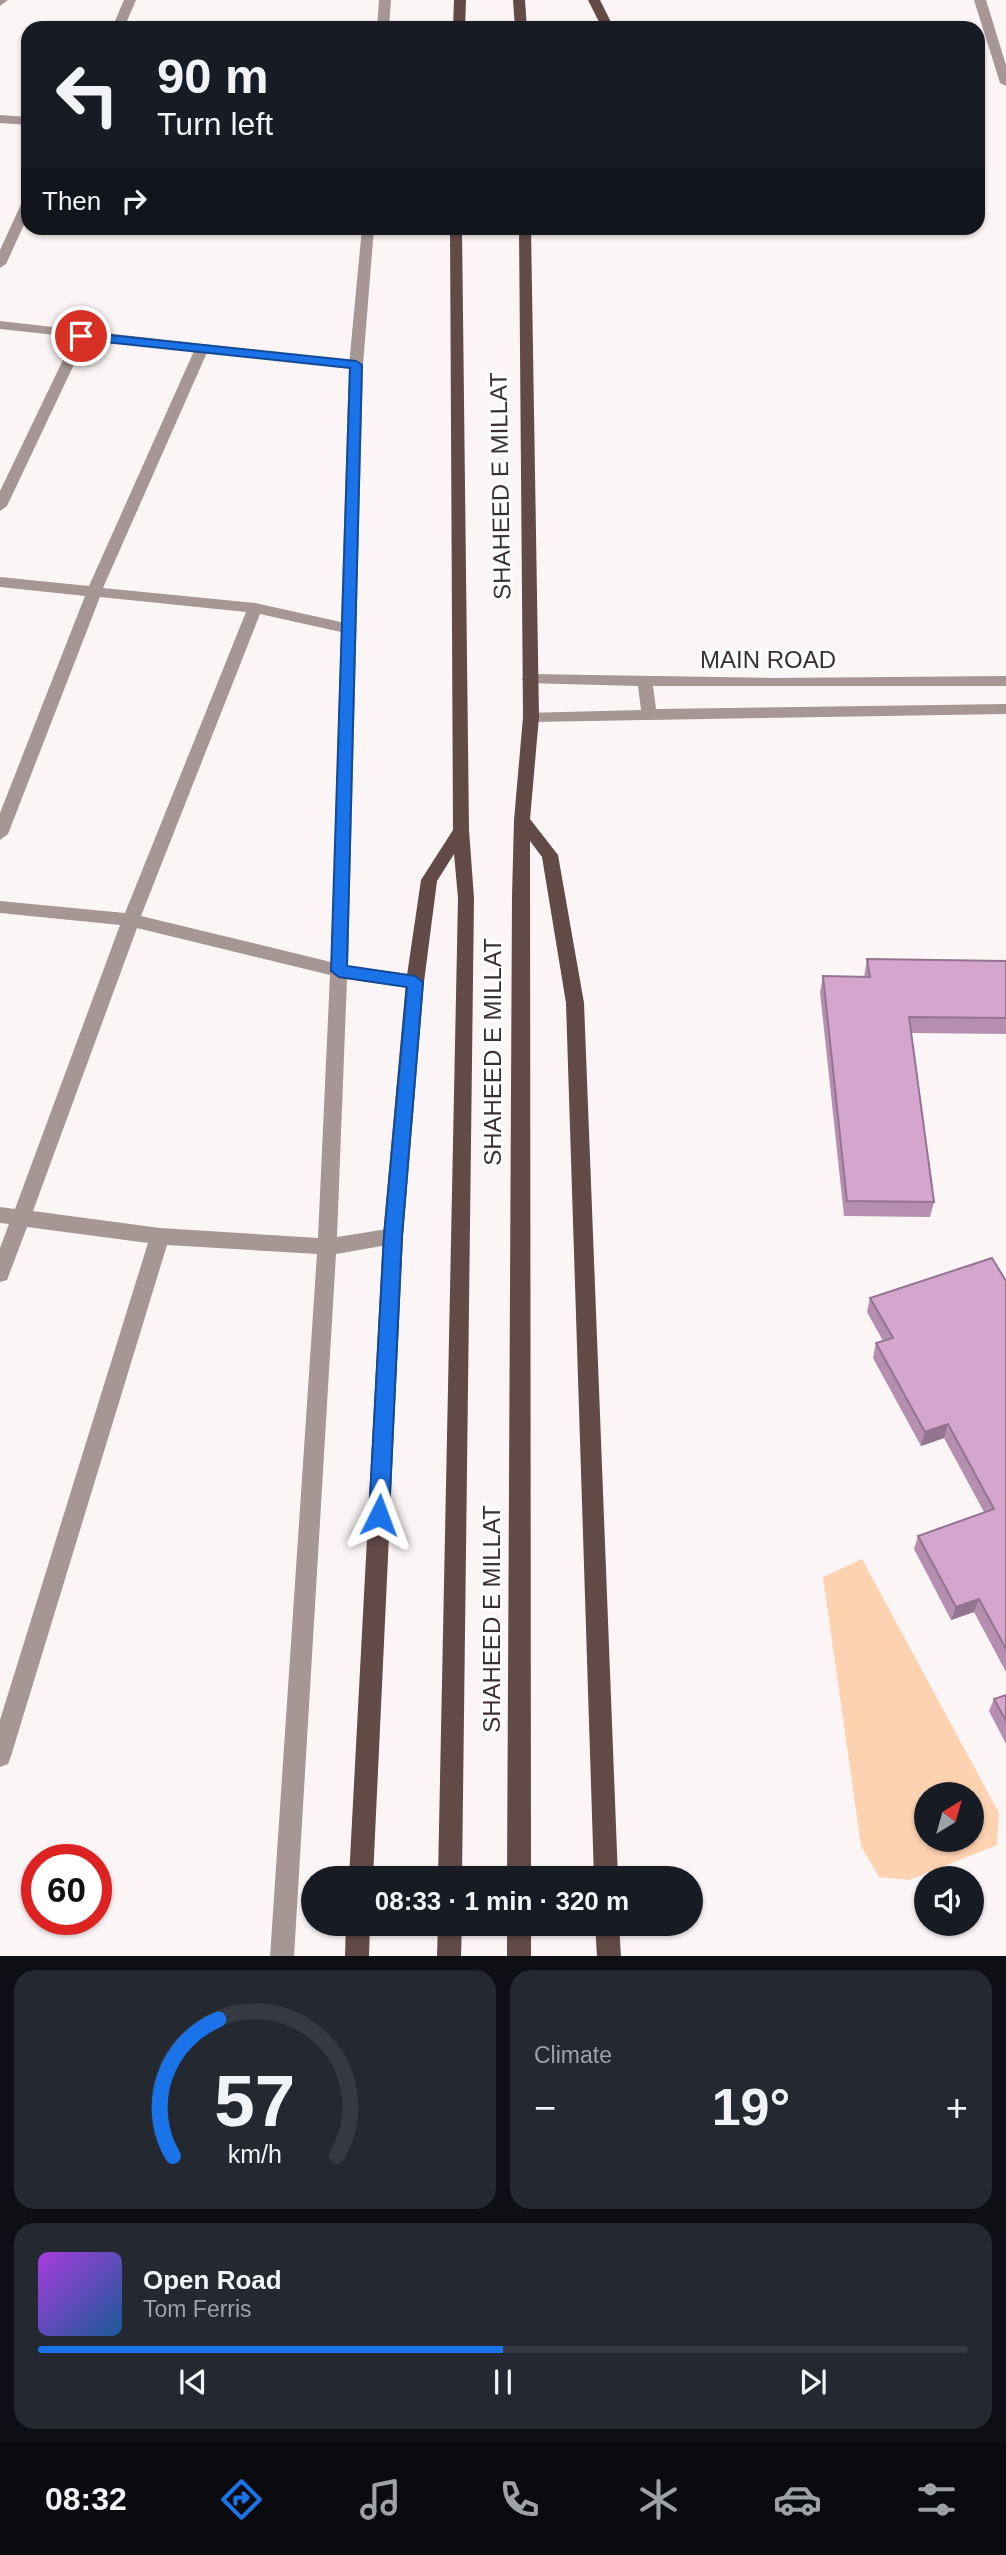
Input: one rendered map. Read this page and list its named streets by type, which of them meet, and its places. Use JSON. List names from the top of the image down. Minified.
{"streets":{"main road":["SHAHEED E MILLAT"],"street":["MAIN ROAD"]},"crossings":[["SHAHEED E MILLAT","MAIN ROAD"]],"north":"top right","page":{"turn":["90 m","Turn left"],"then":"Then","limit":"60","trip":"08:33 · 1 min · 320 m","tile":"Climate","heat":["−","19°","+"],"song":["Open Road","Tom Ferris"],"tabs":"08:32","gauge":["57","km/h"]}}
